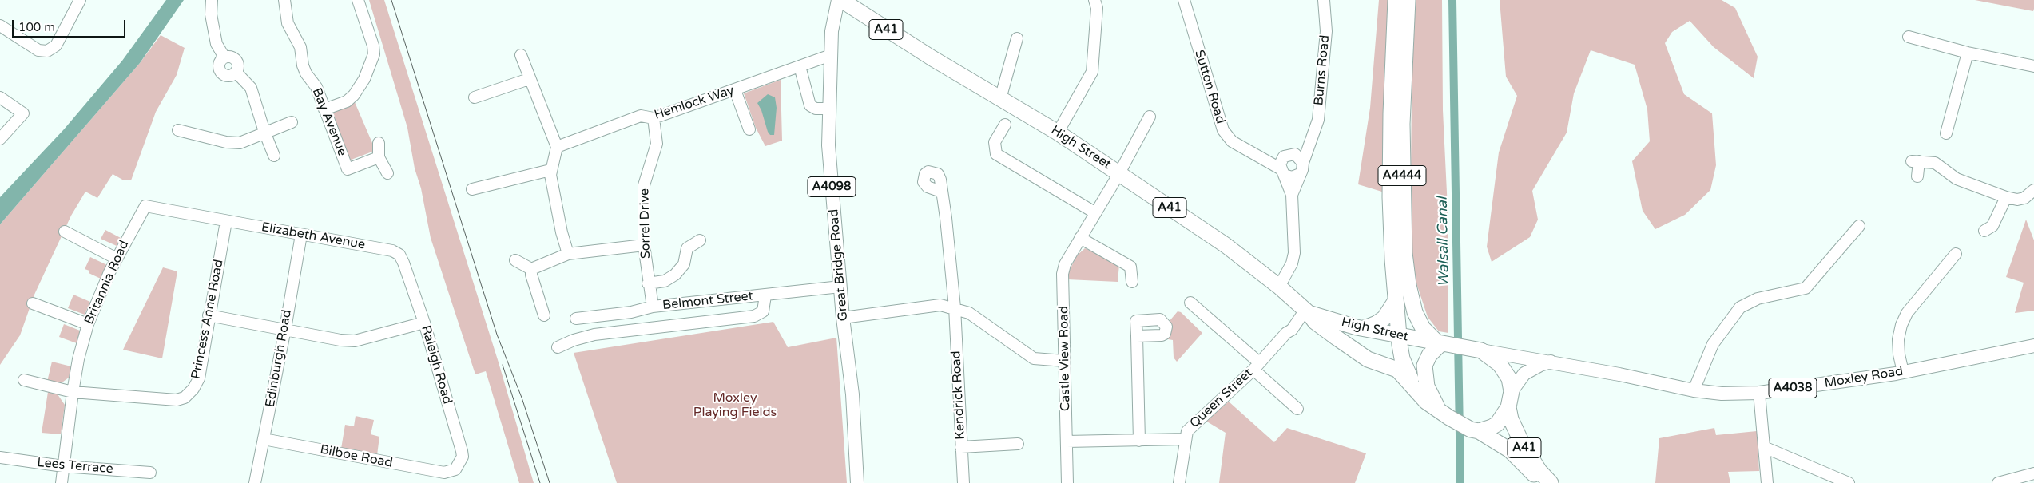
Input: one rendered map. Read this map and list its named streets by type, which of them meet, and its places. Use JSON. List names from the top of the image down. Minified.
{"streets":{"highway":["A41","High Street","A4444"],"main road":["A4098","Great Bridge Road","Moxley Road","A4038"],"street":["Burns Road","Sutton Road","Hemlock Way","Bay Avenue","Sorrel Drive","Elizabeth Avenue","Britannia Road","Belmont Street","Princess Anne Road","Edinburgh Road","Castle View Road","Raleigh Road","Kendrick Road","Queen Street","Bilboe Road","Lees Terrace"]},"crossings":[["A41","High Street"],["A41","A4444"],["A41","Moxley Road"],["Burns Road","Sutton Road"],["Hemlock Way","Sorrel Drive"],["Hemlock Way","Great Bridge Road"],["High Street","A4444"],["High Street","Castle View Road"],["High Street","Moxley Road"],["High Street","Queen Street"],["A4444","Moxley Road"],["Sorrel Drive","Belmont Street"],["Elizabeth Avenue","Britannia Road"],["Elizabeth Avenue","Princess Anne Road"],["Elizabeth Avenue","Edinburgh Road"],["Elizabeth Avenue","Raleigh Road"],["Great Bridge Road","Belmont Street"],["Britannia Road","Princess Anne Road"],["Britannia Road","Lees Terrace"],["Edinburgh Road","Bilboe Road"],["Raleigh Road","Bilboe Road"]],"water":["Walsall Canal"],"parks":["Moxley Playing Fields"],"scale_bar":"100 m"}
